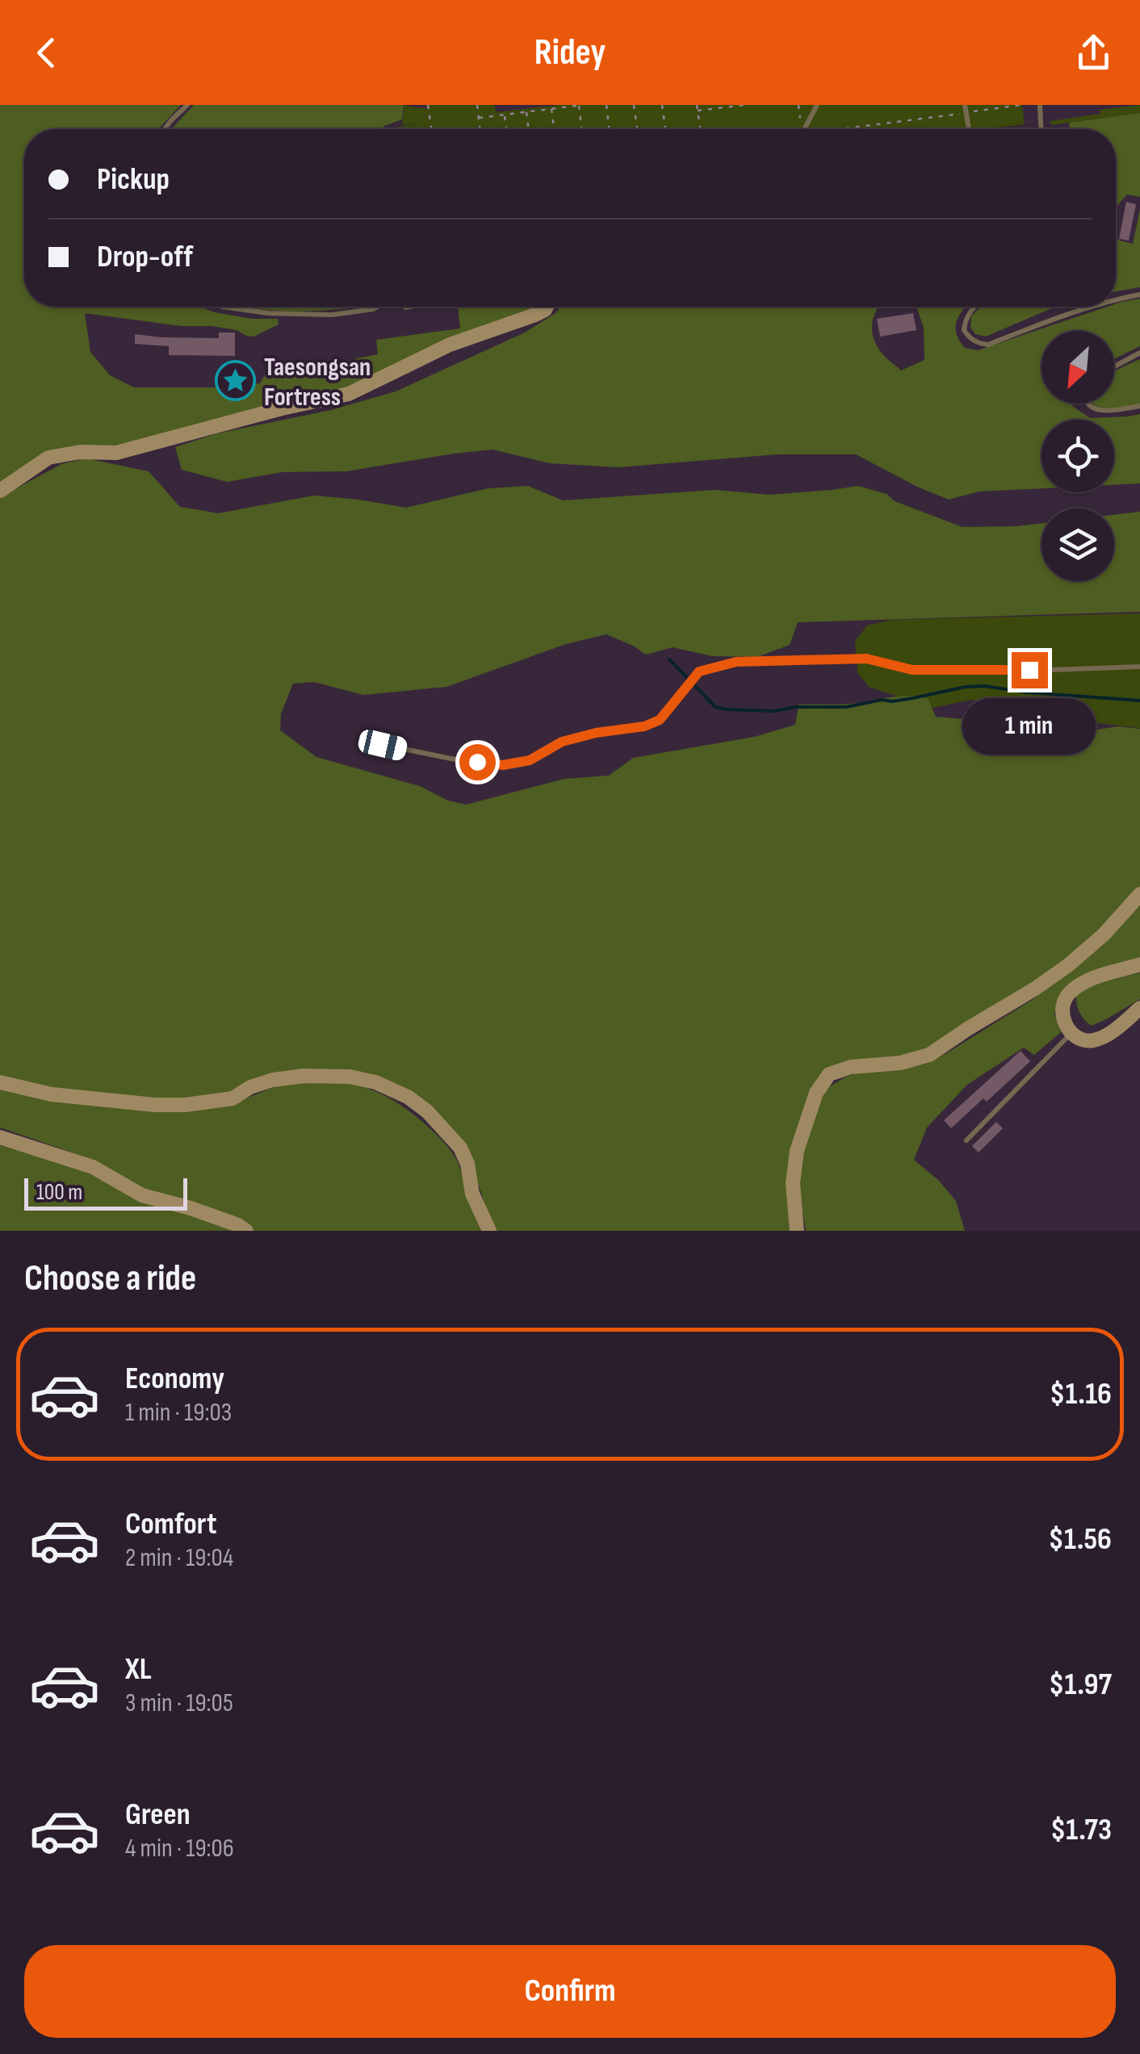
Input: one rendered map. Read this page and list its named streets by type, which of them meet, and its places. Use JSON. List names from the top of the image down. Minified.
{"places":{"place":["Taesongsan Fortress"]},"scale_bar":"100 m","north":"bottom left","page":{"header":"Ridey","banner":["Pickup","Drop-off"],"bubble":"1 min","scale":"100 m","heading":"Choose a ride","list":[{"name":"Economy","note":"1 min · 19:03","value":"$1.16"},{"name":"Comfort","note":"2 min · 19:04","value":"$1.56"},{"name":"XL","note":"3 min · 19:05","value":"$1.97"},{"name":"Green","note":"4 min · 19:06","value":"$1.73"}],"buttons":"Confirm"}}
